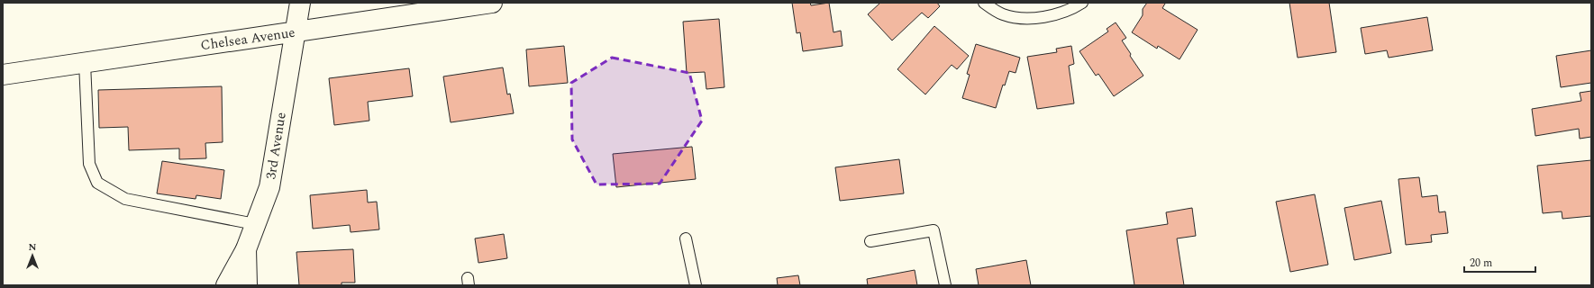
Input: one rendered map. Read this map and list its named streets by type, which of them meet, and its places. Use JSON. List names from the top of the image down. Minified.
{"streets":{"street":["Chelsea Avenue","3rd Avenue"]},"crossings":[["Chelsea Avenue","3rd Avenue"]],"scale_bar":"20 m","north":"top"}
